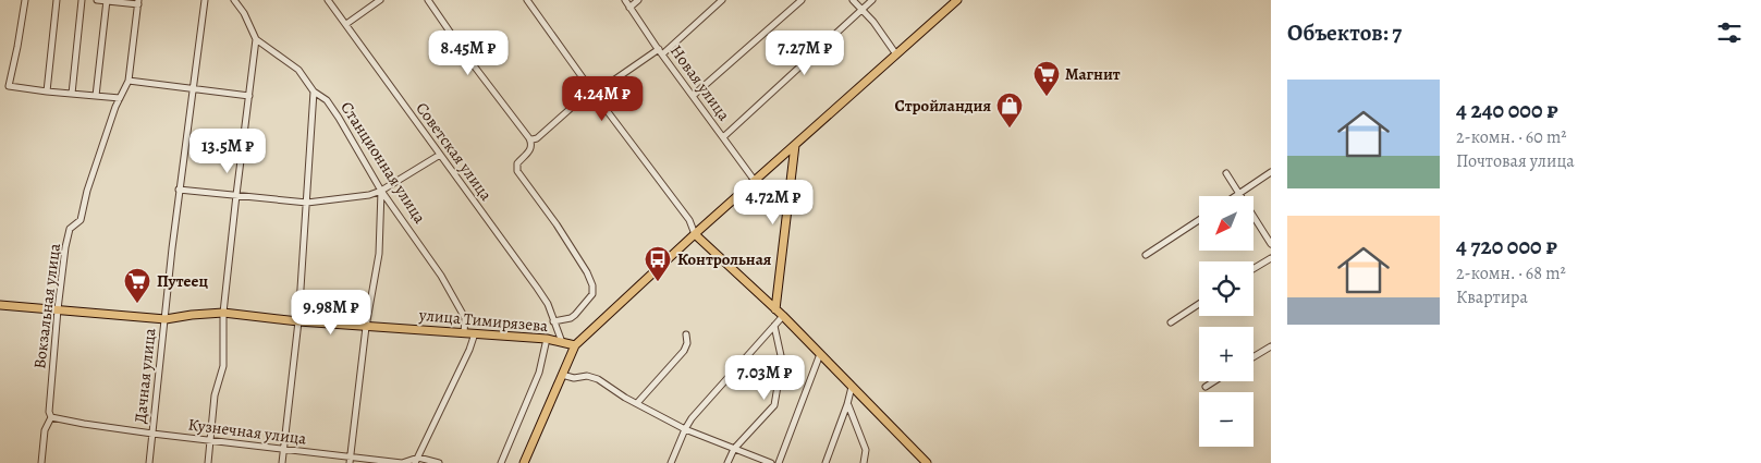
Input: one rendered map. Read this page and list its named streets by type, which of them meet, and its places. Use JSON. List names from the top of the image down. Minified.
{"streets":{"main road":["улица Тимирязева"],"street":["Новая улица","Советская улица","Станционная улица","Вокзальная улица","Дачная улица","Кузнечная улица"]},"crossings":[["Советская улица","улица Тимирязева"],["Станционная улица","улица Тимирязева"],["Вокзальная улица","улица Тимирязева"],["Вокзальная улица","Кузнечная улица"],["улица Тимирязева","Дачная улица"],["Дачная улица","Кузнечная улица"]],"places":{"supermarket":["Магнит","Путеец"],"shop":["Стройландия"],"bus stop":["Контрольная"]},"north":"bottom left","page":{"heading":"Объектов: 7","price":["8.45M ₽","7.27M ₽","4.24M ₽","13.5M ₽","4.72M ₽","9.98M ₽","7.03M ₽"],"list":[{"name":"4 240 000 ₽","note":"2-комн. · 60 m² · Почтовая улица"},{"name":"4 720 000 ₽","note":"2-комн. · 68 m² · Квартира"}],"map_buttons":["+","−"]}}
